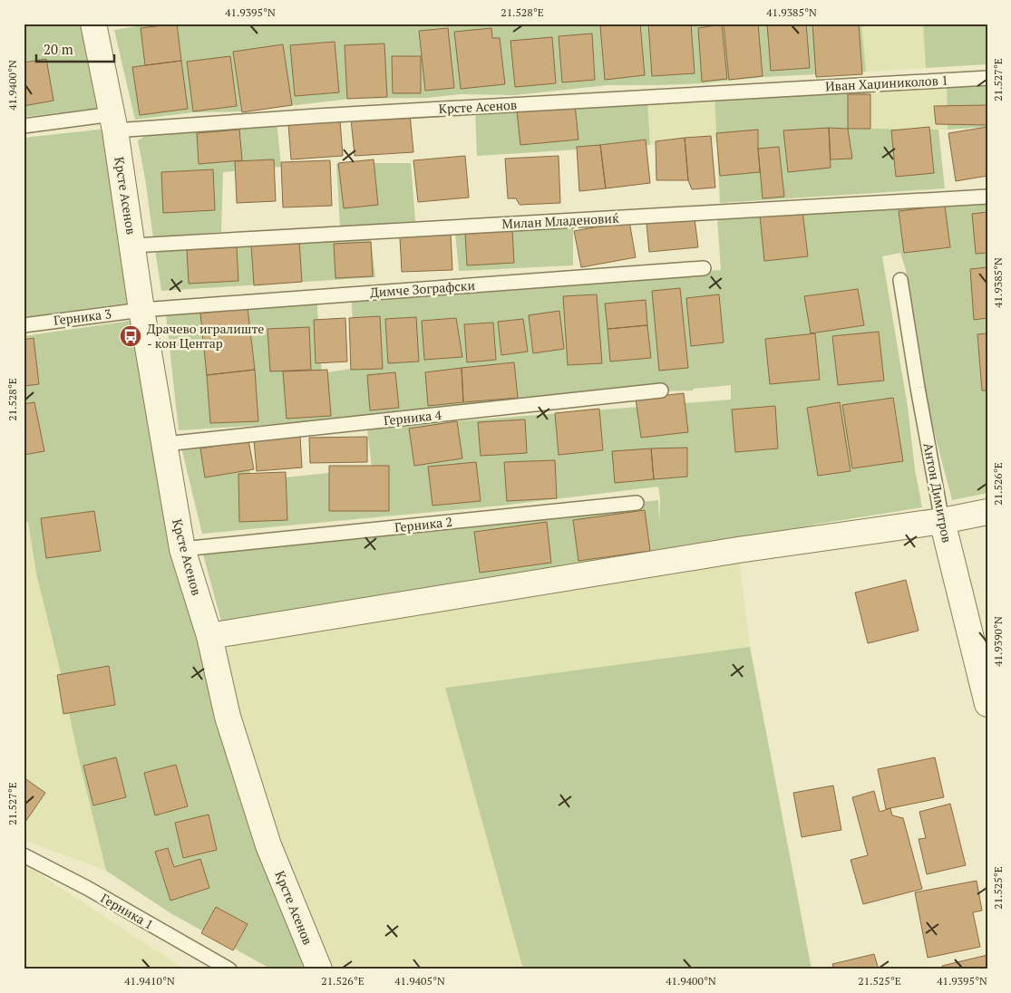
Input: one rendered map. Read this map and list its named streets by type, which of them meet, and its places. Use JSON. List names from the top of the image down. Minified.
{"streets":{"street":["Крсте Асенов","Антон Димитров"],"lane":["Иван Хаџиниколов 1","Милан Младеновиќ","Димче Зографски","Герника 3","Герника 4","Герника 2","Герника 1"]},"crossings":[["Иван Хаџиниколов 1","Крсте Асенов"],["Крсте Асенов","Милан Младеновиќ"],["Крсте Асенов","Димче Зографски"],["Крсте Асенов","Герника 3"],["Крсте Асенов","Герника 4"],["Крсте Асенов","Герника 2"],["Димче Зографски","Герника 3"]],"places":{"bus stop":["Драчево игралиште - кон Центар"]},"scale_bar":"20 m","coordinates":["41.9395°N","21.528°E","41.9385°N","21.527°E","41.9400°N","21.526°E","41.9390°N","21.525°E","41.9410°N","41.9405°N"]}
